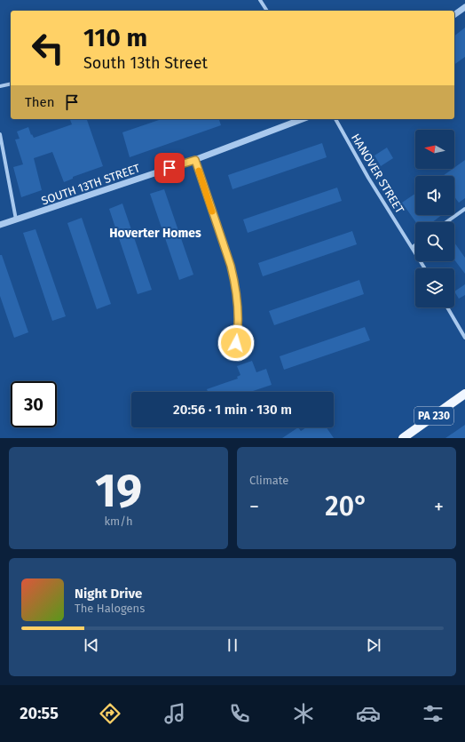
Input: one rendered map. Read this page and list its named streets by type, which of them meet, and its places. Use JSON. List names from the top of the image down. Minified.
{"streets":{"main road":["PA 230"],"street":["HANOVER STREET","SOUTH 13TH STREET"]},"districts":["Hoverter Homes"],"north":"left","page":{"turn":["110 m","South 13th Street"],"then":"Then","limit":"30","trip":"20:56 · 1 min · 130 m","tile":[["19","km/h"],"Climate"],"heat":["−","20°","+"],"song":["Night Drive","The Halogens"],"tabs":"20:55"}}
